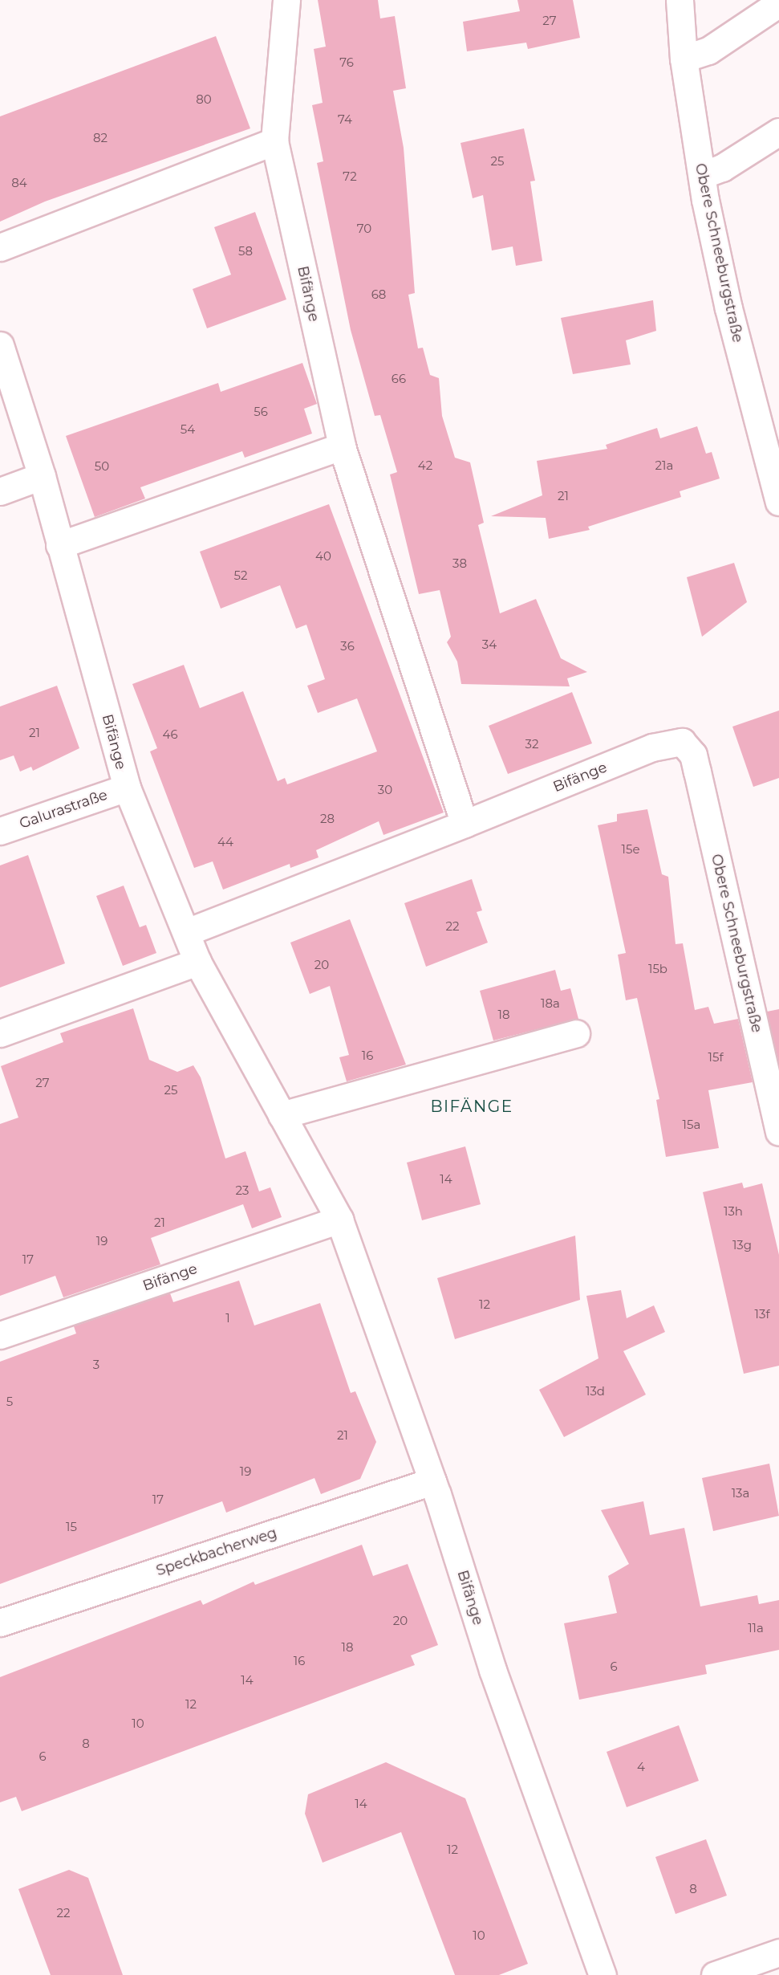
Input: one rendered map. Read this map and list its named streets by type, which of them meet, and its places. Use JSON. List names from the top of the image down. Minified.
{"streets":{"street":["Obere Schneeburgstraße","Bifänge","Galurastraße","Speckbacherweg"]},"crossings":[["Obere Schneeburgstraße","Bifänge"],["Bifänge","Galurastraße"],["Bifänge","Speckbacherweg"]],"districts":["BIFÄNGE"],"house_numbers":["27","76","80","74","82","25","72","84","70","58","68","66","56","54","42","21a","50","21","40","38","52","34","36","21","46","32","30","28","44","15e","22","20","15b","18a","18","16","15f","27","25","15a","14","23","13h","21","19","13g","17","12","13f","1","3","13d","5","21","19","13a","17","15","20","11a","18","16","6","14","12","10","8","6","4","14","12","8","22","10"]}
